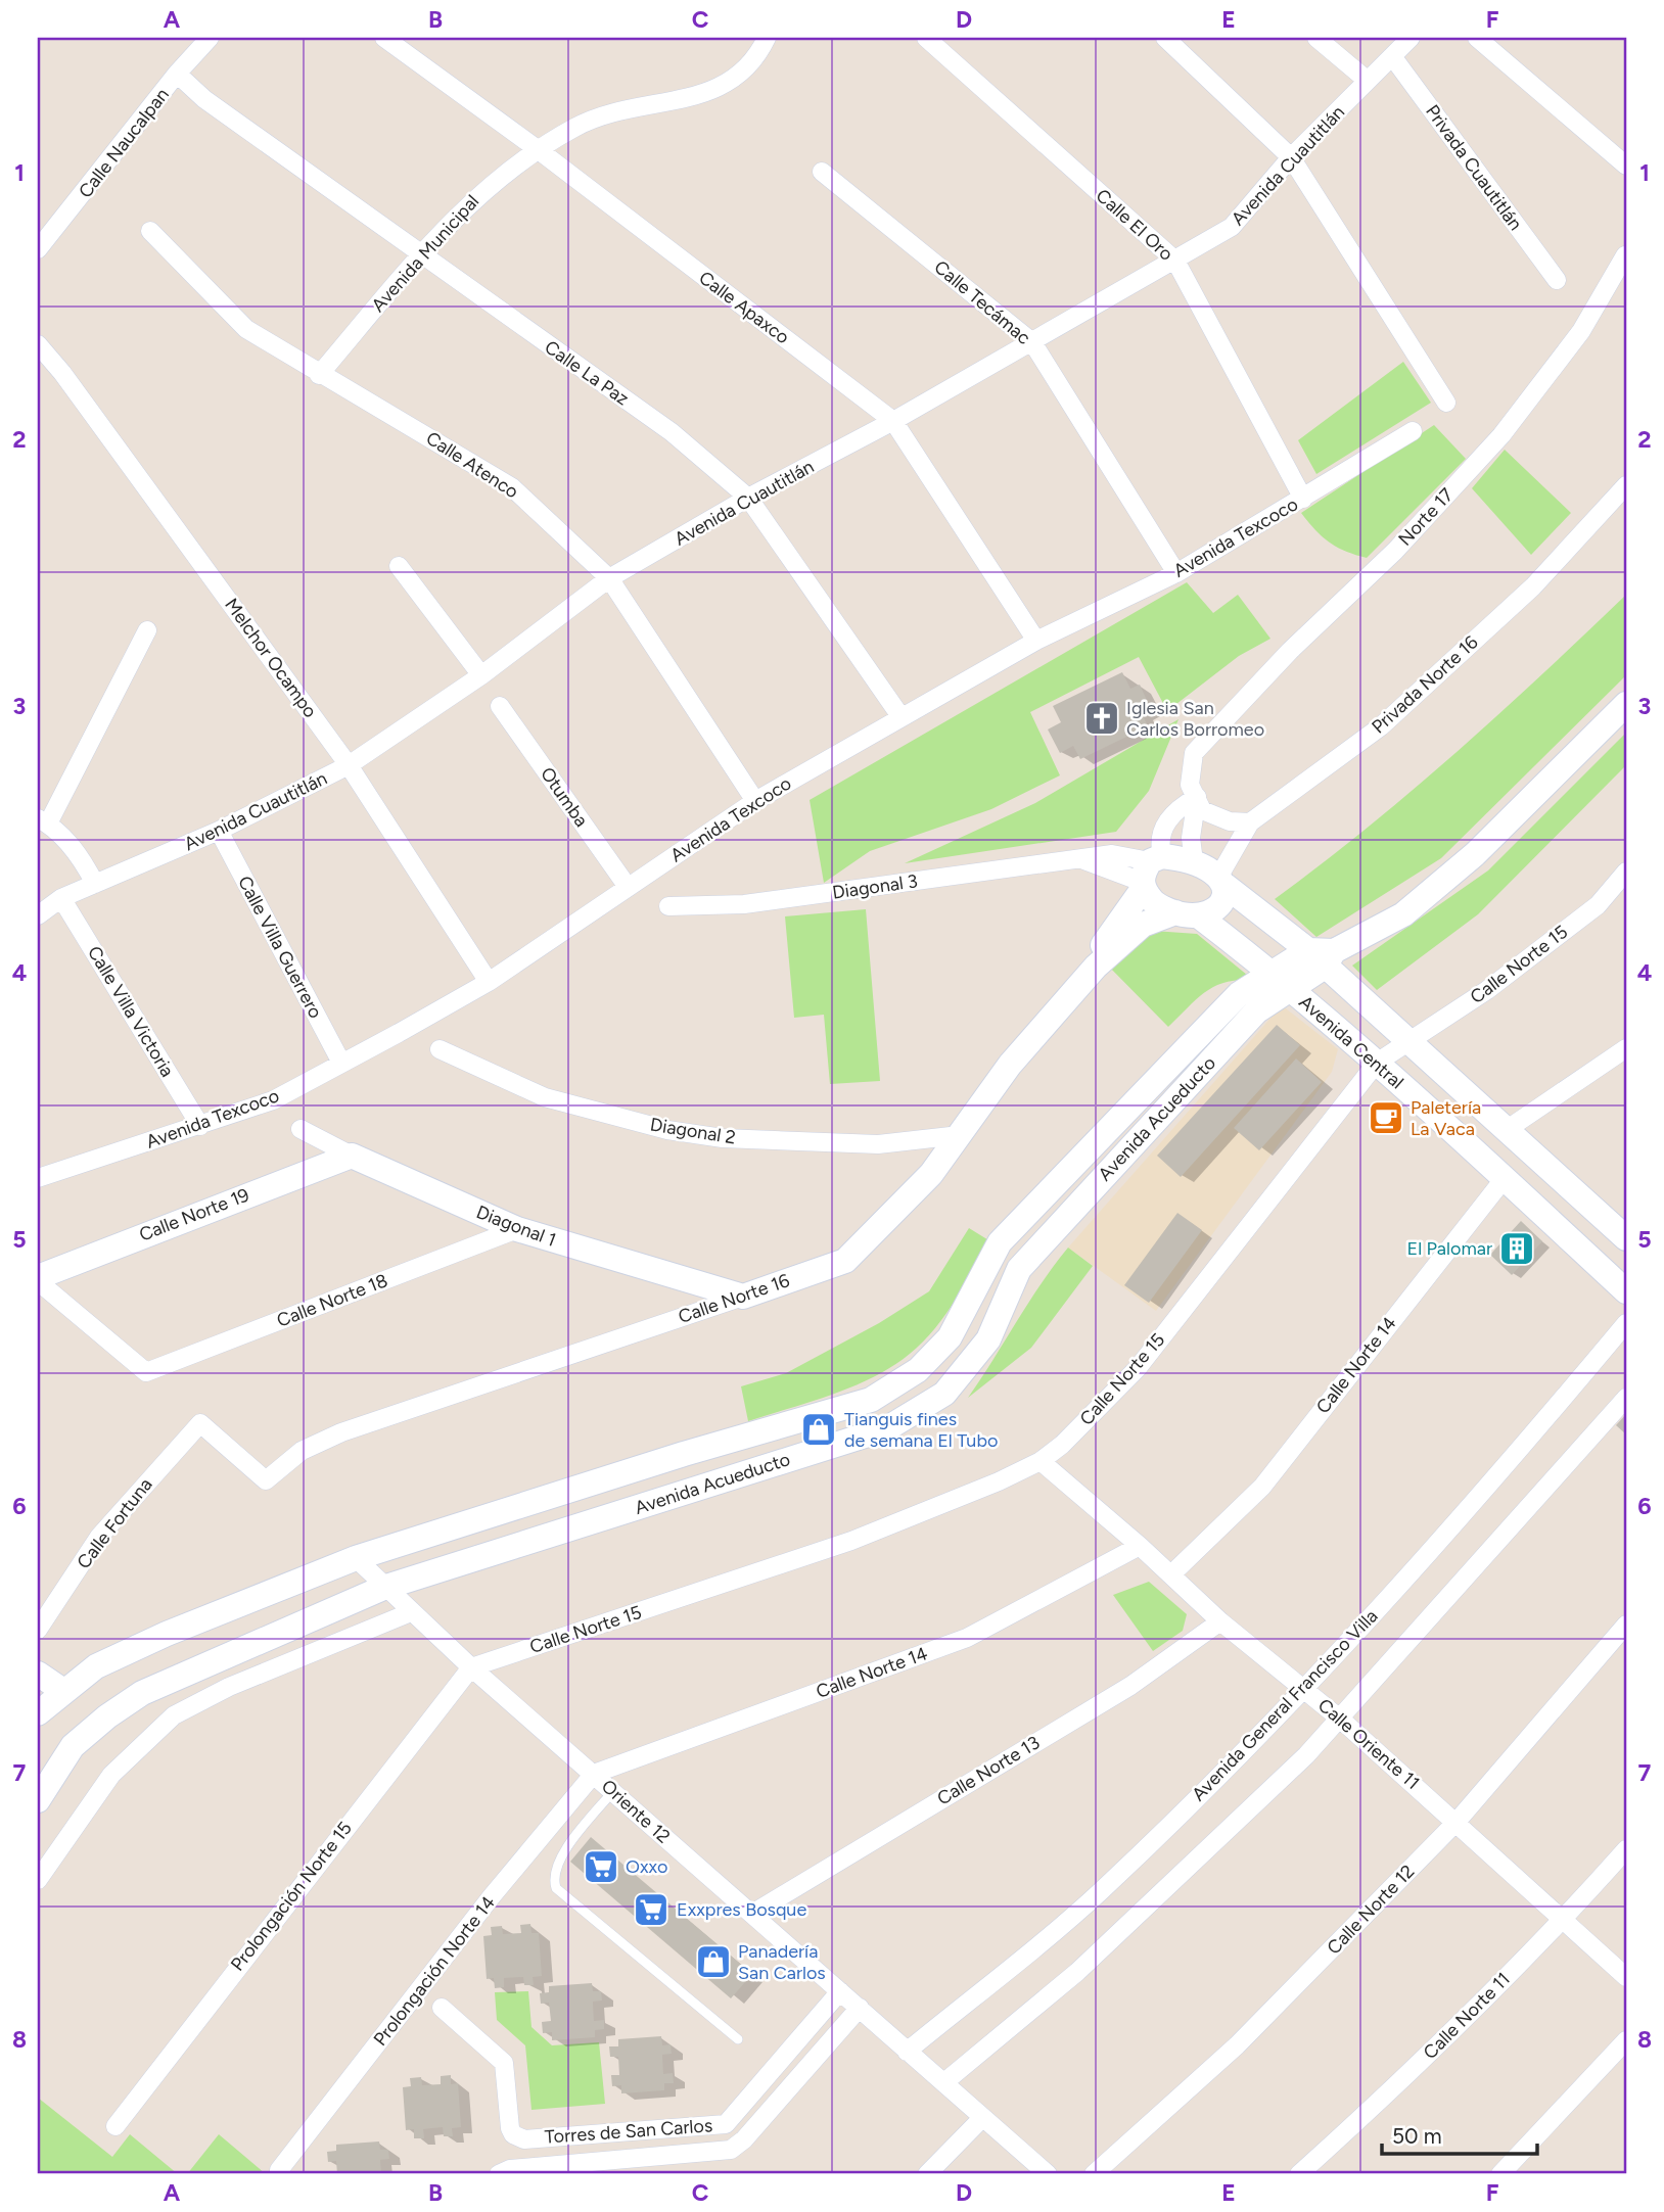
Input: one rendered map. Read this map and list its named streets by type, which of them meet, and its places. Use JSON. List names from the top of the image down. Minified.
{"streets":{"street":["Calle Naucalpan","Avenida Cuautitlán","Privada Cuautitlán","Calle El Oro","Avenida Municipal","Calle Tecámac","Calle Apaxco","Calle La Paz","Calle Atenco","Norte 17","Avenida Texcoco","Melchor Ocampo","Privada Norte 16","Otumba","Diagonal 3","Calle Villa Guerrero","Calle Norte 15","Calle Villa Victoria","Avenida Central","Avenida Acueducto","Diagonal 2","Calle Norte 19","Diagonal 1","Calle Norte 16","Calle Norte 18","Calle Norte 14","Calle Fortuna","Avenida General Francisco Villa","Calle Oriente 11","Calle Norte 13","Oriente 12","Prolongación Norte 15","Calle Norte 12","Prolongación Norte 14","Calle Norte 11","Torres de San Carlos"]},"crossings":[["Calle Naucalpan","Calle La Paz"],["Avenida Cuautitlán","Privada Cuautitlán"],["Avenida Cuautitlán","Calle El Oro"],["Avenida Cuautitlán","Calle Tecámac"],["Avenida Cuautitlán","Calle Apaxco"],["Avenida Cuautitlán","Calle La Paz"],["Avenida Cuautitlán","Calle Atenco"],["Avenida Cuautitlán","Melchor Ocampo"],["Avenida Cuautitlán","Calle Villa Guerrero"],["Avenida Cuautitlán","Calle Villa Victoria"],["Calle El Oro","Avenida Texcoco"],["Avenida Municipal","Calle Apaxco"],["Avenida Municipal","Calle La Paz"],["Avenida Municipal","Calle Atenco"],["Calle Tecámac","Avenida Texcoco"],["Calle Apaxco","Avenida Texcoco"],["Calle La Paz","Avenida Texcoco"],["Calle Atenco","Avenida Texcoco"],["Avenida Texcoco","Melchor Ocampo"],["Avenida Texcoco","Otumba"],["Avenida Texcoco","Calle Villa Guerrero"],["Avenida Texcoco","Calle Villa Victoria"],["Privada Norte 16","Avenida Central"],["Privada Norte 16","Calle Norte 16"],["Diagonal 3","Avenida Central"],["Diagonal 3","Calle Norte 16"],["Calle Norte 15","Avenida Central"],["Calle Norte 15","Calle Oriente 11"],["Calle Norte 15","Oriente 12"],["Calle Norte 15","Prolongación Norte 15"],["Avenida Central","Avenida Acueducto"],["Avenida Central","Calle Norte 16"],["Avenida Central","Calle Norte 14"],["Avenida Acueducto","Oriente 12"],["Diagonal 2","Calle Norte 16"],["Calle Norte 19","Diagonal 1"],["Calle Norte 19","Calle Norte 18"],["Diagonal 1","Calle Norte 16"],["Diagonal 1","Calle Norte 18"],["Calle Norte 16","Calle Fortuna"],["Calle Norte 14","Calle Oriente 11"],["Calle Norte 14","Oriente 12"],["Calle Norte 14","Prolongación Norte 14"],["Avenida General Francisco Villa","Calle Oriente 11"],["Avenida General Francisco Villa","Oriente 12"],["Calle Oriente 11","Calle Norte 13"],["Calle Oriente 11","Calle Norte 12"],["Calle Oriente 11","Calle Norte 11"],["Calle Norte 13","Oriente 12"],["Oriente 12","Prolongación Norte 15"],["Oriente 12","Prolongación Norte 14"],["Oriente 12","Torres de San Carlos"]],"places":{"church":["Iglesia San Carlos Borromeo"],"cafe":["Paletería La Vaca"],"building":["El Palomar"],"shop":["Tianguis fines de semana El Tubo","Panadería San Carlos"],"supermarket":["Oxxo","Exxpres Bosque"]},"scale_bar":"50 m","grid":{"columns":["A","B","C","D","E","F"],"rows":["1","2","3","4","5","6","7","8"]}}
